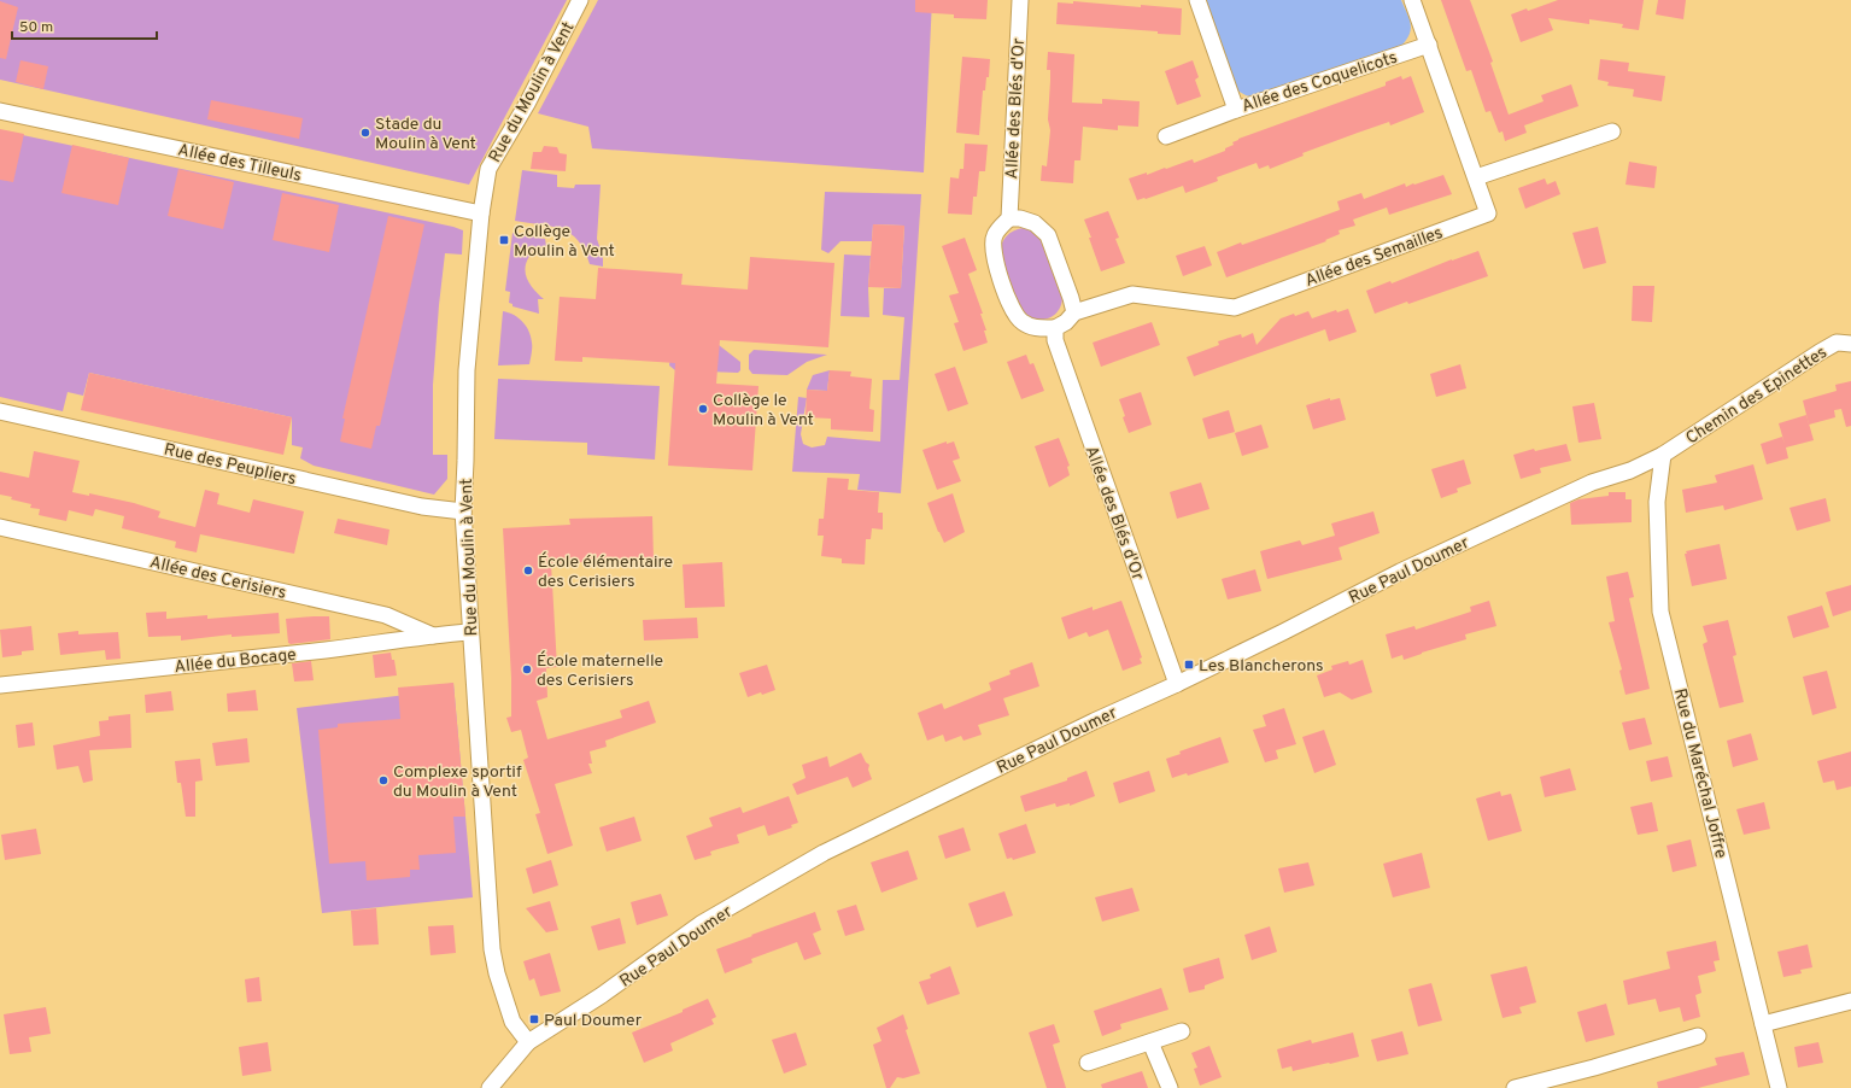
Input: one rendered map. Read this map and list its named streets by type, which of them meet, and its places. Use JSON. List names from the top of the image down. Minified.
{"streets":{"street":["Allée des Coquelicots","Rue du Moulin à Vent","Allée des Blés d'Or","Allée des Tilleuls","Allée des Semailles","Chemin des Epinettes","Rue des Peupliers","Rue Paul Doumer","Allée des Cerisiers","Allée du Bocage","Rue du Maréchal Joffre"]},"crossings":[["Allée des Coquelicots","Allée des Semailles"],["Rue du Moulin à Vent","Allée des Tilleuls"],["Rue du Moulin à Vent","Rue des Peupliers"],["Rue du Moulin à Vent","Rue Paul Doumer"],["Rue du Moulin à Vent","Allée du Bocage"],["Allée des Blés d'Or","Allée des Semailles"],["Allée des Blés d'Or","Rue Paul Doumer"],["Chemin des Epinettes","Rue Paul Doumer"],["Chemin des Epinettes","Rue du Maréchal Joffre"],["Rue Paul Doumer","Rue du Maréchal Joffre"],["Allée des Cerisiers","Allée du Bocage"]],"places":{"other":["Stade du Moulin à Vent","Collège le Moulin à Vent","École élémentaire des Cerisiers","École maternelle des Cerisiers","Complexe sportif du Moulin à Vent"],"transit":["Collège Moulin à Vent","Les Blancherons","Paul Doumer"]},"scale_bar":"50 m"}
